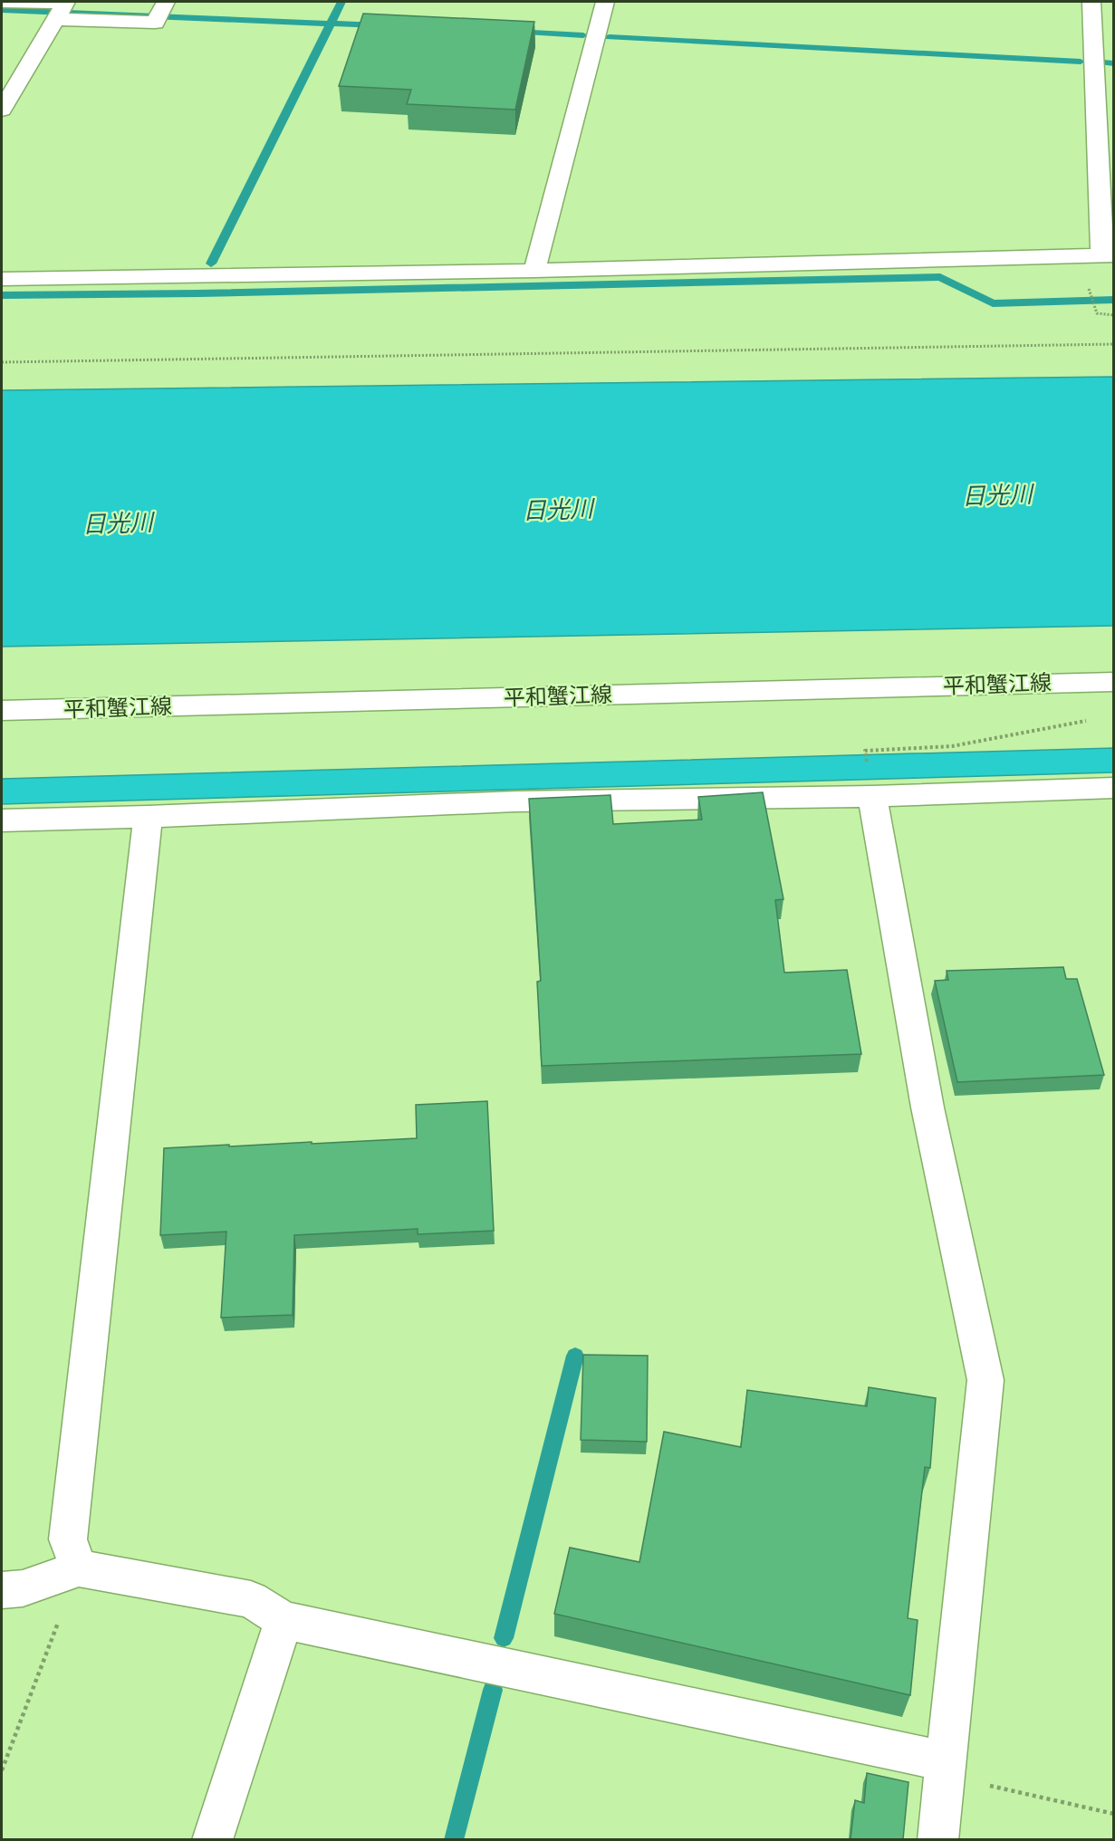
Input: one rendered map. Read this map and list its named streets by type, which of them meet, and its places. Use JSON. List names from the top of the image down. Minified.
{"streets":{"street":["平和蟹江線"]},"water":["日光川"]}
